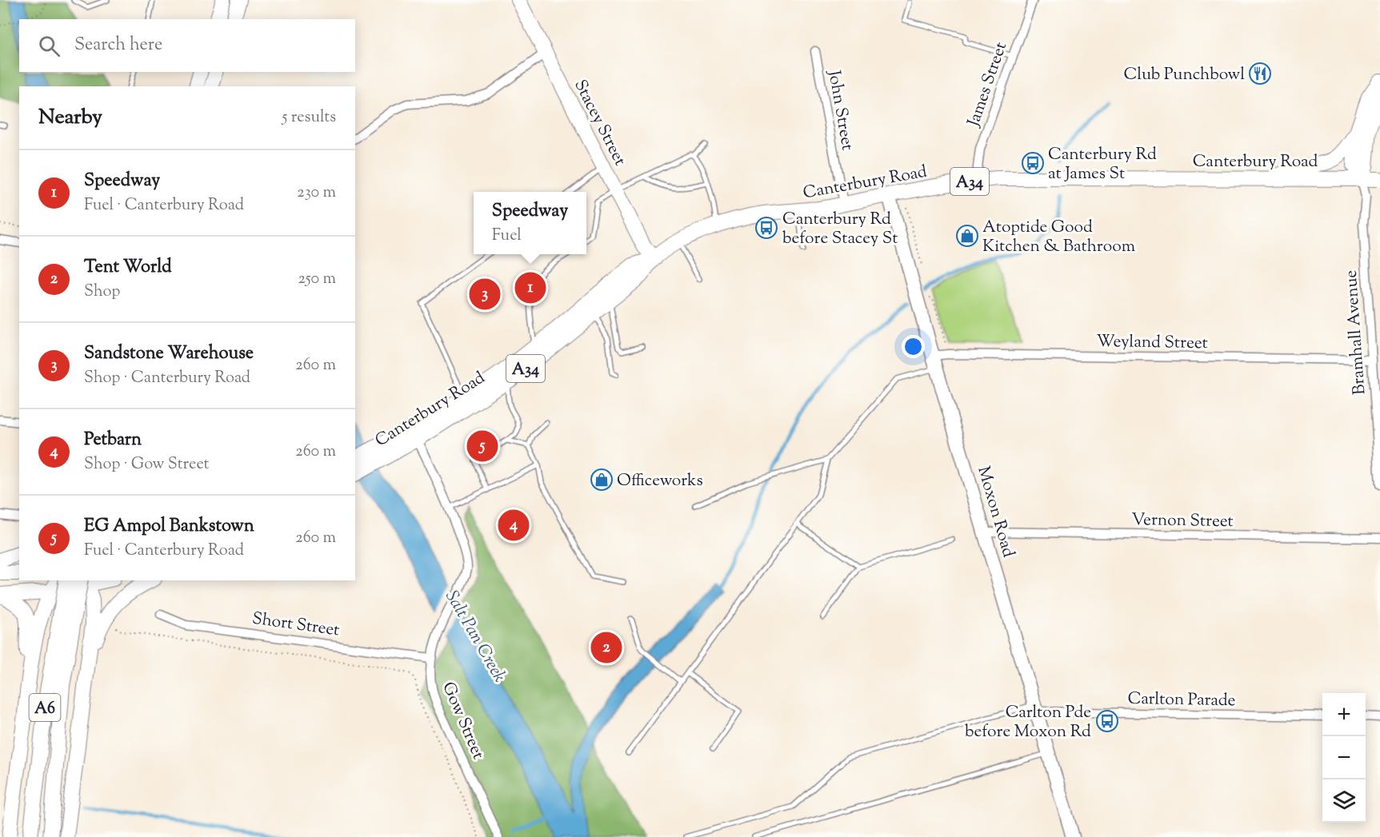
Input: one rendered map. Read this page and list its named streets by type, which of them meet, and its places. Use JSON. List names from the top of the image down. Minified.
{"streets":{"main road":["Stacey Street","Canterbury Road","A34","Moxon Road","A6"],"street":["James Street","John Street","Bramhall Avenue","Weyland Street","Vernon Street","Short Street","Carlton Parade","Gow Street"]},"crossings":[["James Street","Canterbury Road"],["John Street","Canterbury Road"],["Stacey Street","Canterbury Road"],["Canterbury Road","Bramhall Avenue"],["Canterbury Road","Moxon Road"],["Canterbury Road","Gow Street"],["Bramhall Avenue","Weyland Street"],["Weyland Street","Moxon Road"],["Moxon Road","Vernon Street"],["Moxon Road","Carlton Parade"],["Short Street","Gow Street"]],"water":["Salt Pan Creek"],"places":{"restaurant":["Club Punchbowl"],"bus stop":["Canterbury Rd at James St","Canterbury Rd before Stacey St","Carlton Pde before Moxon Rd"],"shop":["Atoptide Good Kitchen & Bathroom","Officeworks"]},"page":{"search":"Search here","heading":["Nearby","5 results"],"list":[{"mark":"1","name":"Speedway","note":"Fuel · Canterbury Road","value":"230 m"},{"mark":"2","name":"Tent World","note":"Shop","value":"250 m"},{"mark":"3","name":"Sandstone Warehouse","note":"Shop · Canterbury Road","value":"260 m"},{"mark":"4","name":"Petbarn","note":"Shop · Gow Street","value":"260 m"},{"mark":"5","name":"EG Ampol Bankstown","note":"Fuel · Canterbury Road","value":"260 m"}],"popup":["Speedway","Fuel"],"pins":["1","3","5","4","2"],"map_buttons":["+","−"]}}
